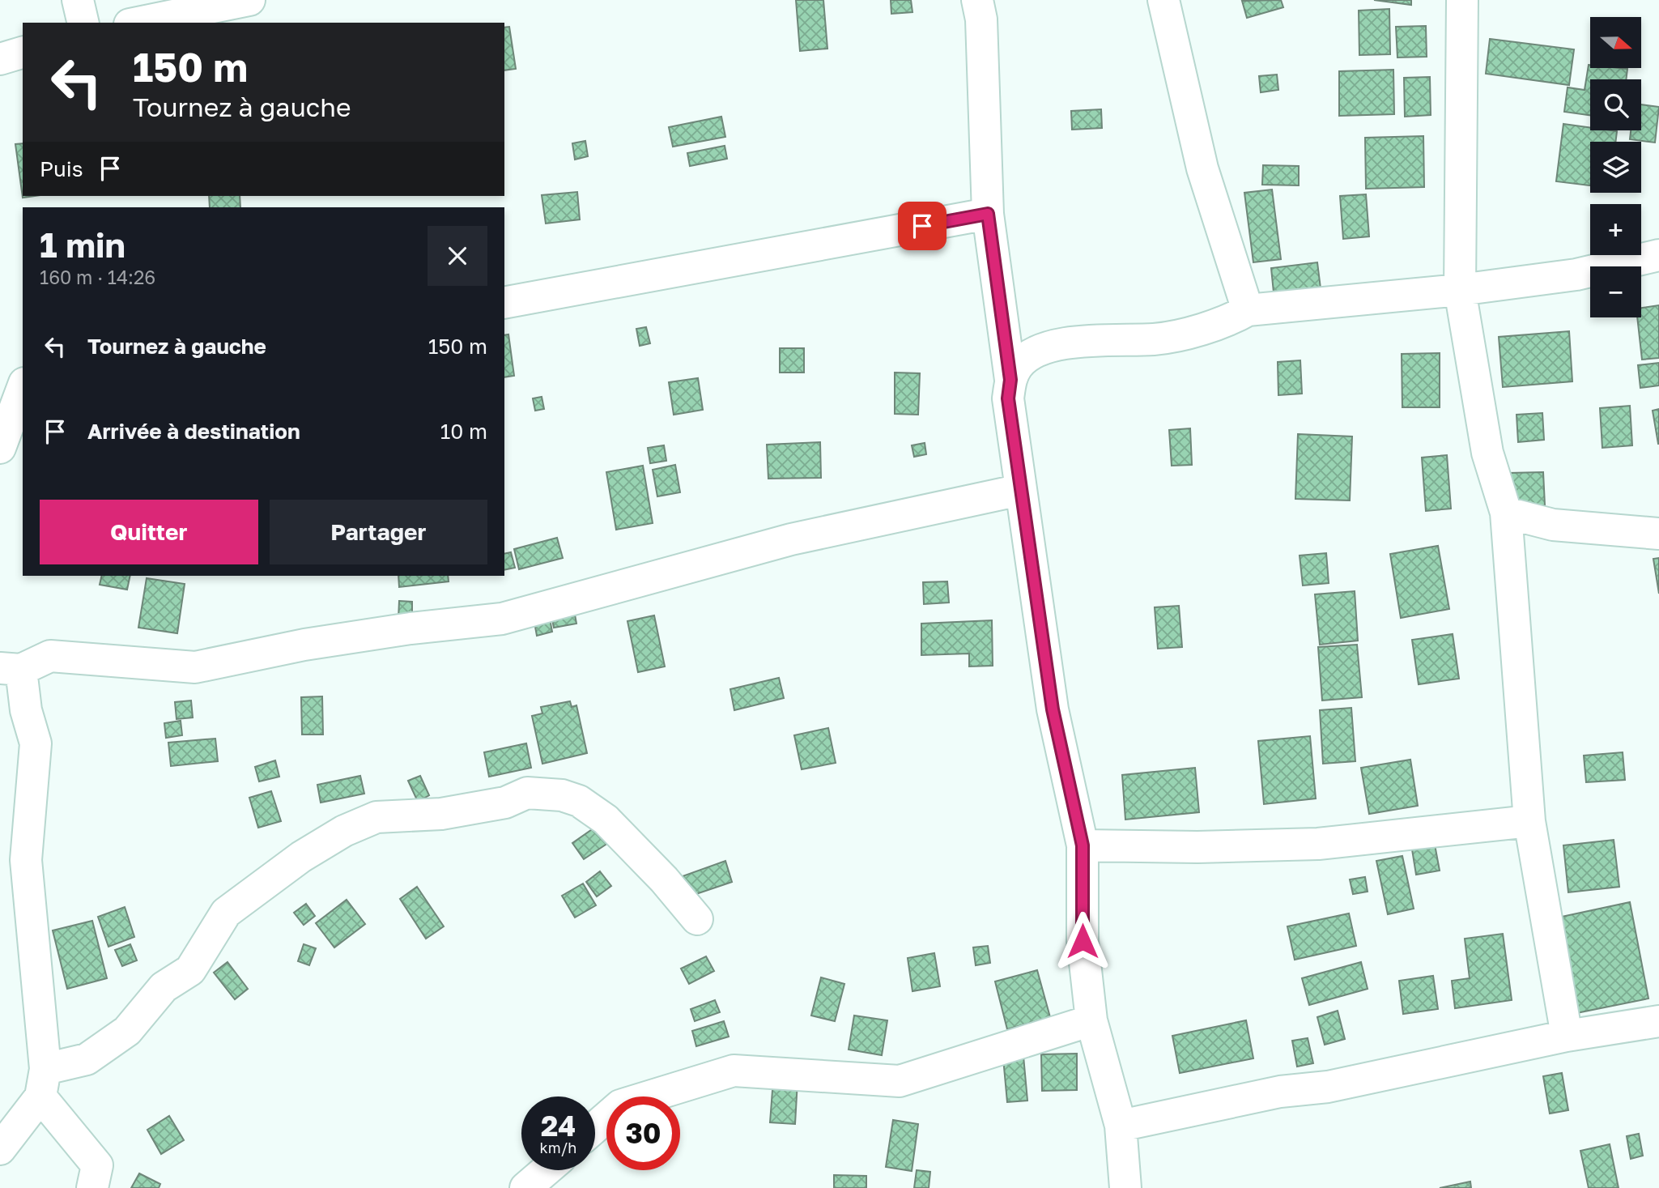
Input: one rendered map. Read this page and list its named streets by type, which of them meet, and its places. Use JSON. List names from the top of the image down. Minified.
{"north":"right","page":{"map_buttons":["+","−"],"turn":["150 m","Tournez à gauche"],"then":"Puis","heading":["1 min","160 m · 14:26"],"list":[{"name":"Tournez à gauche","value":"150 m"},{"name":"Arrivée à destination","value":"10 m"}],"buttons":["Quitter","Partager"],"speed":"24 km/h","limit":"30"}}
